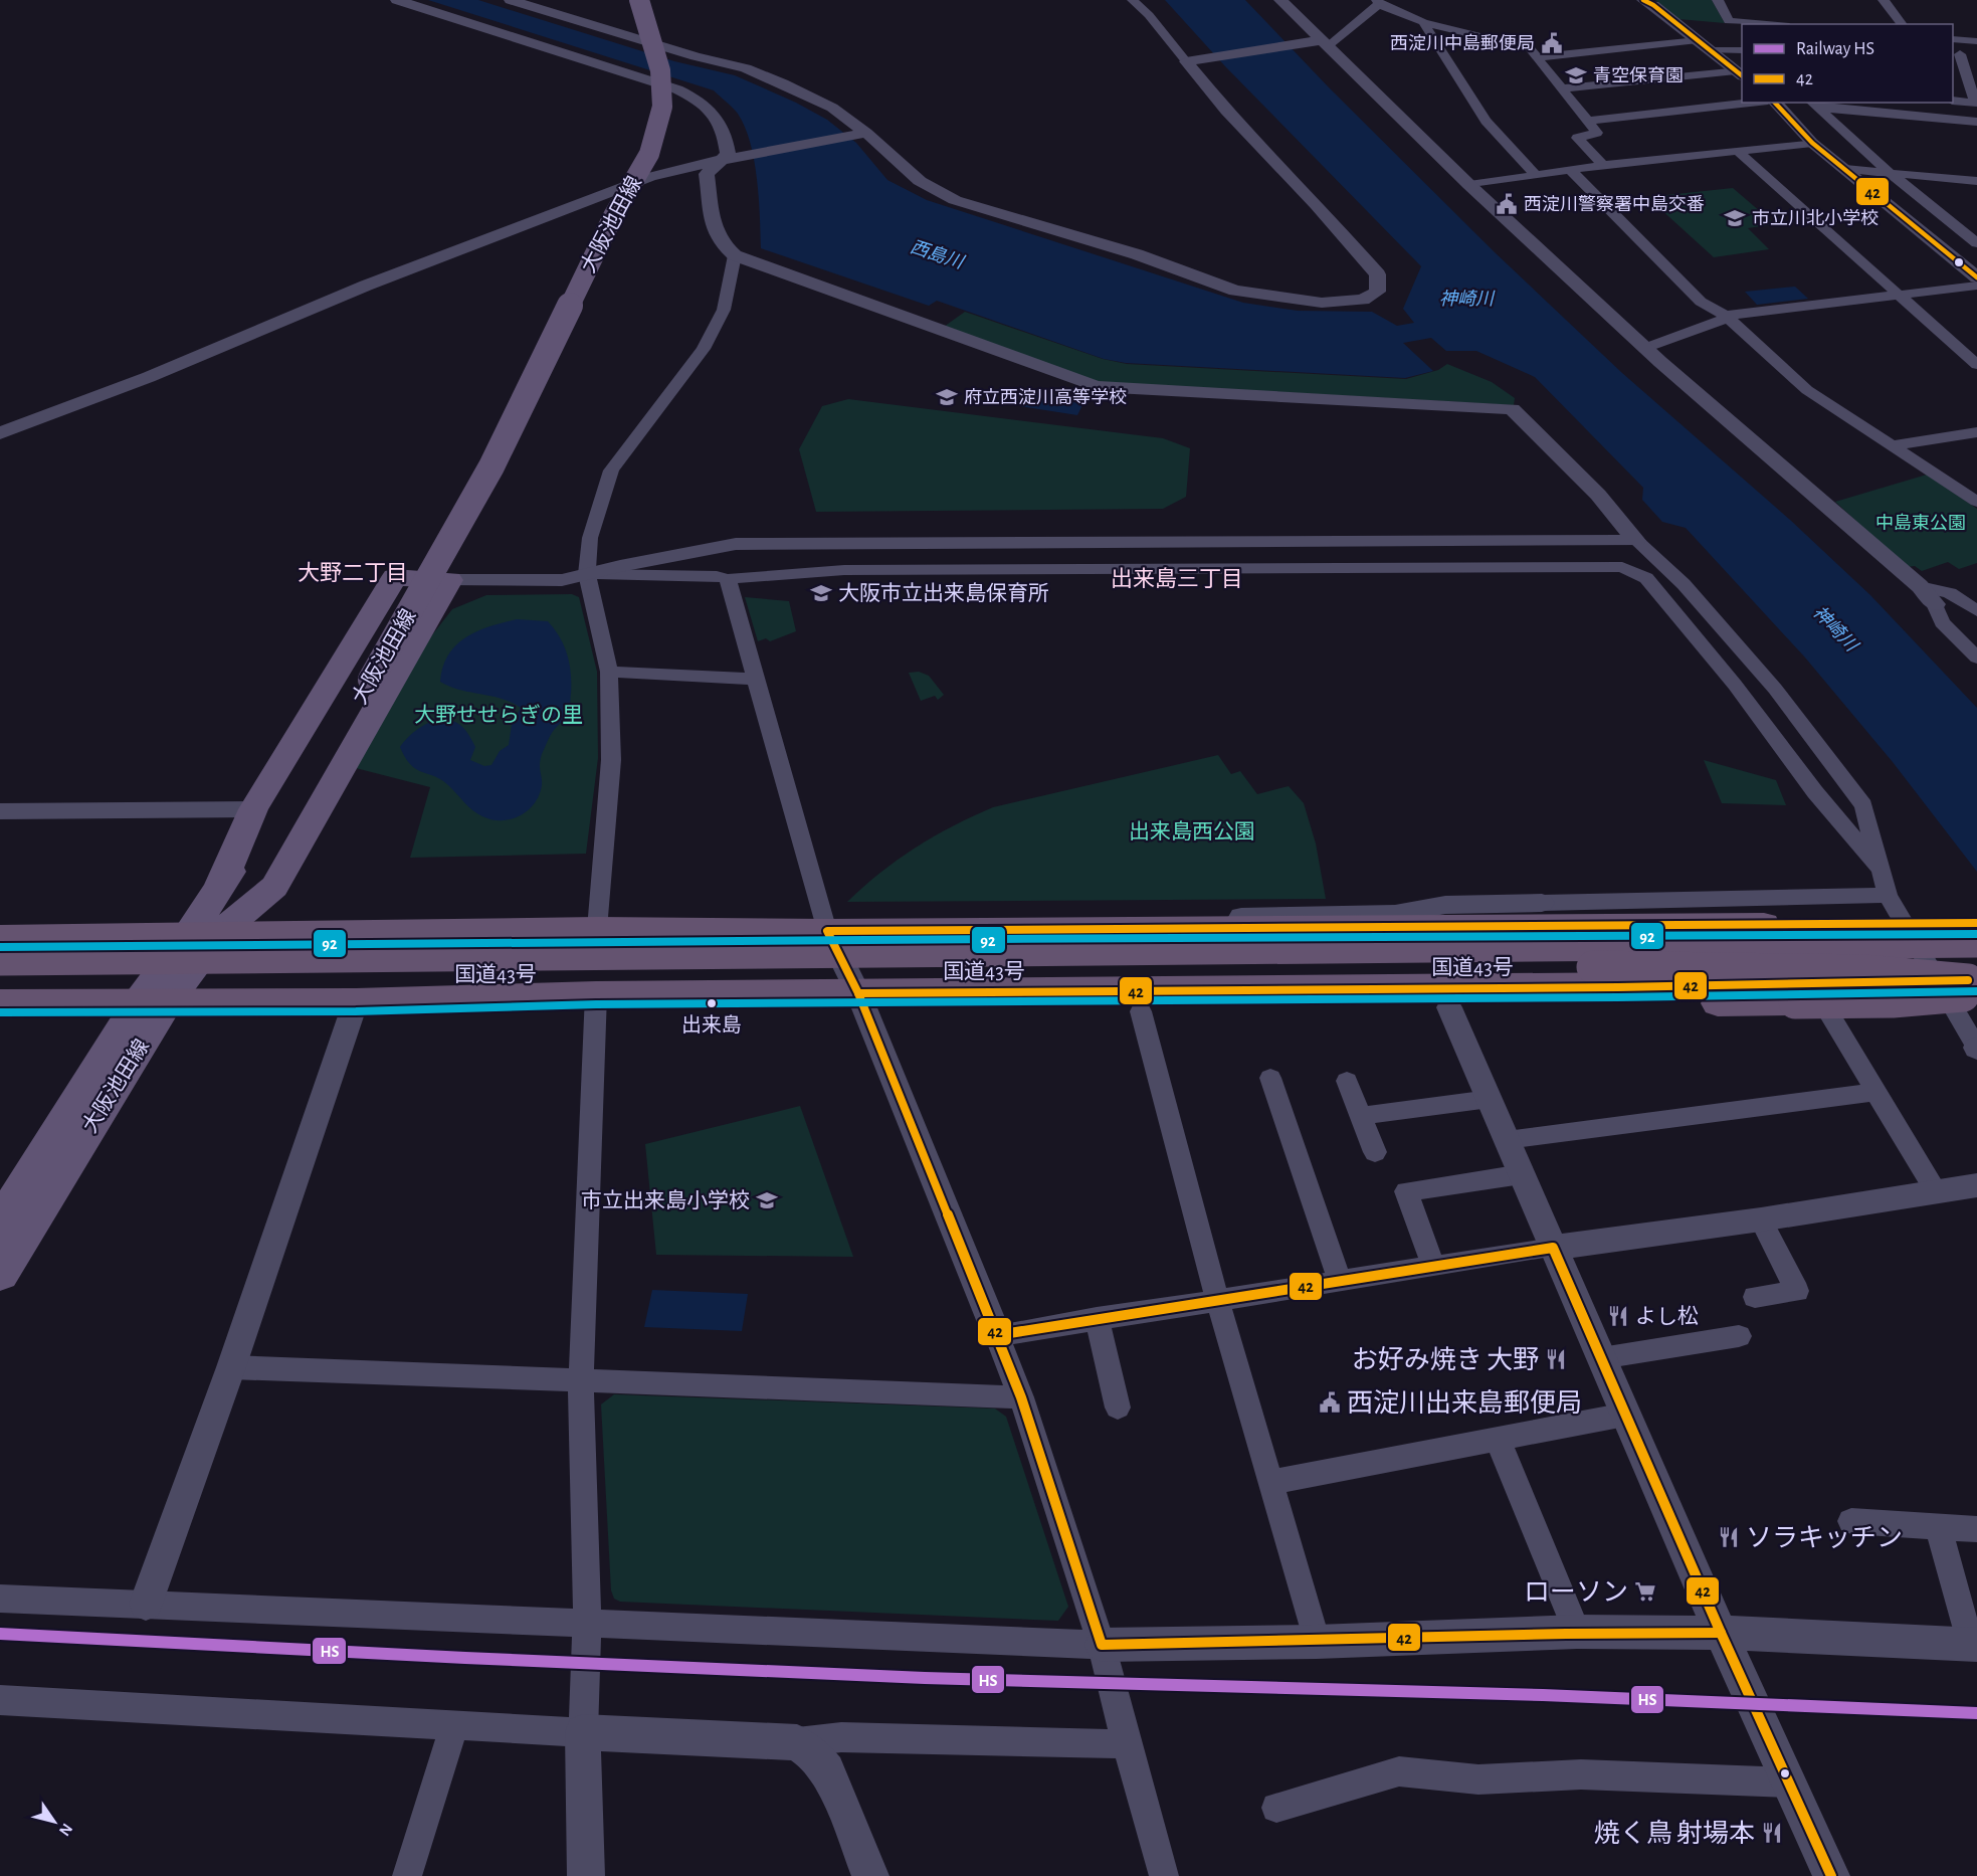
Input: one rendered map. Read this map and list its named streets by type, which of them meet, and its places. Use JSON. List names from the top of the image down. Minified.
{"streets":{"highway":["国道43号"],"main road":["大阪池田線"]},"crossings":[["大阪池田線","国道43号"]],"districts":["大野二丁目","出来島三丁目"],"water":["西島川","神崎川"],"parks":["中島東公園","大野せせらぎの里","出来島西公園"],"places":{"public building":["西淀川中島郵便局","西淀川警察署中島交番","西淀川出来島郵便局"],"school or university":["青空保育園","市立川北小学校","府立西淀川高等学校","大阪市立出来島保育所","市立出来島小学校"],"other":["出来島"],"restaurant":["よし松","お好み焼き 大野","ソラキッチン","焼く鳥 射場本"],"supermarket":["ローソン"]},"lines":["transit line 42","transit line 92","rail line HS"],"legend":["Railway HS","42"],"north":"bottom right"}
